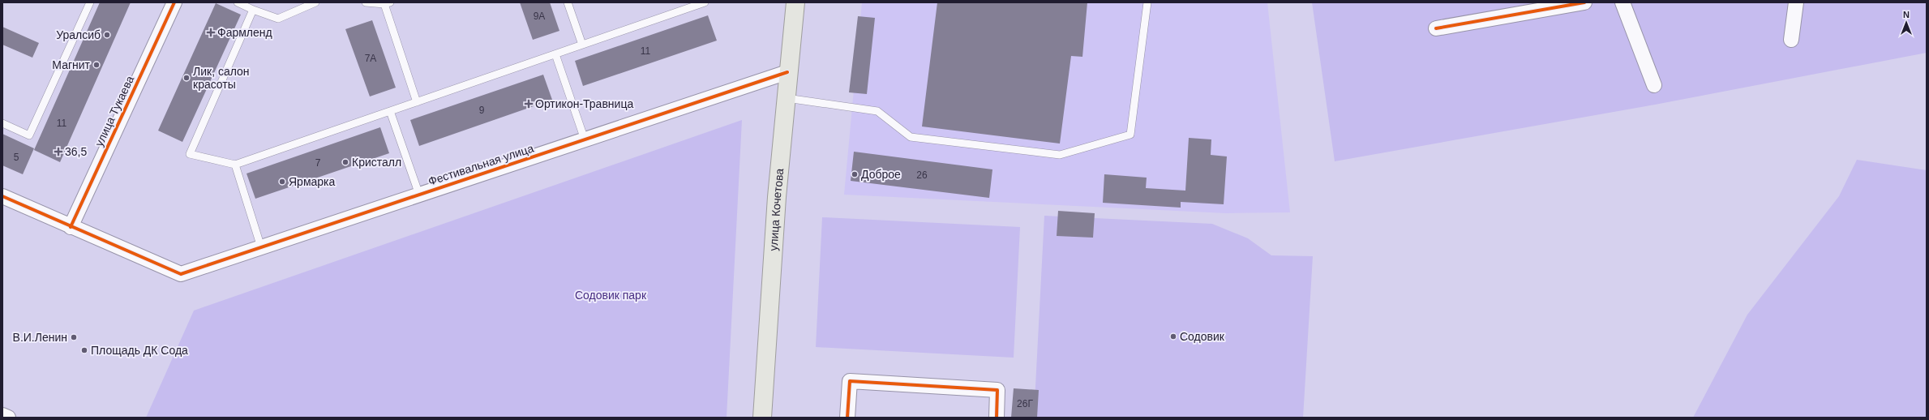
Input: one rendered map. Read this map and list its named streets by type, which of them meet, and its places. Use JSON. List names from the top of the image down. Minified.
{"streets":{"main road":["улица Кочетова"],"street":["улица Тукаева","Фестивальная улица"]},"crossings":[["улица Тукаева","Фестивальная улица"],["Фестивальная улица","улица Кочетова"]],"parks":["Содовик парк"],"places":{"health":["Фармленд","Ортикон-Травница","36,5"],"other":["Уралсиб","Магнит","Лик, салон красоты","Кристалл","Доброе","Ярмарка","Содовик","В.И.Ленин","Площадь ДК Сода"]},"house_numbers":["9А","11","7А","9","11","5","7","26","26Г"],"north":"top"}
